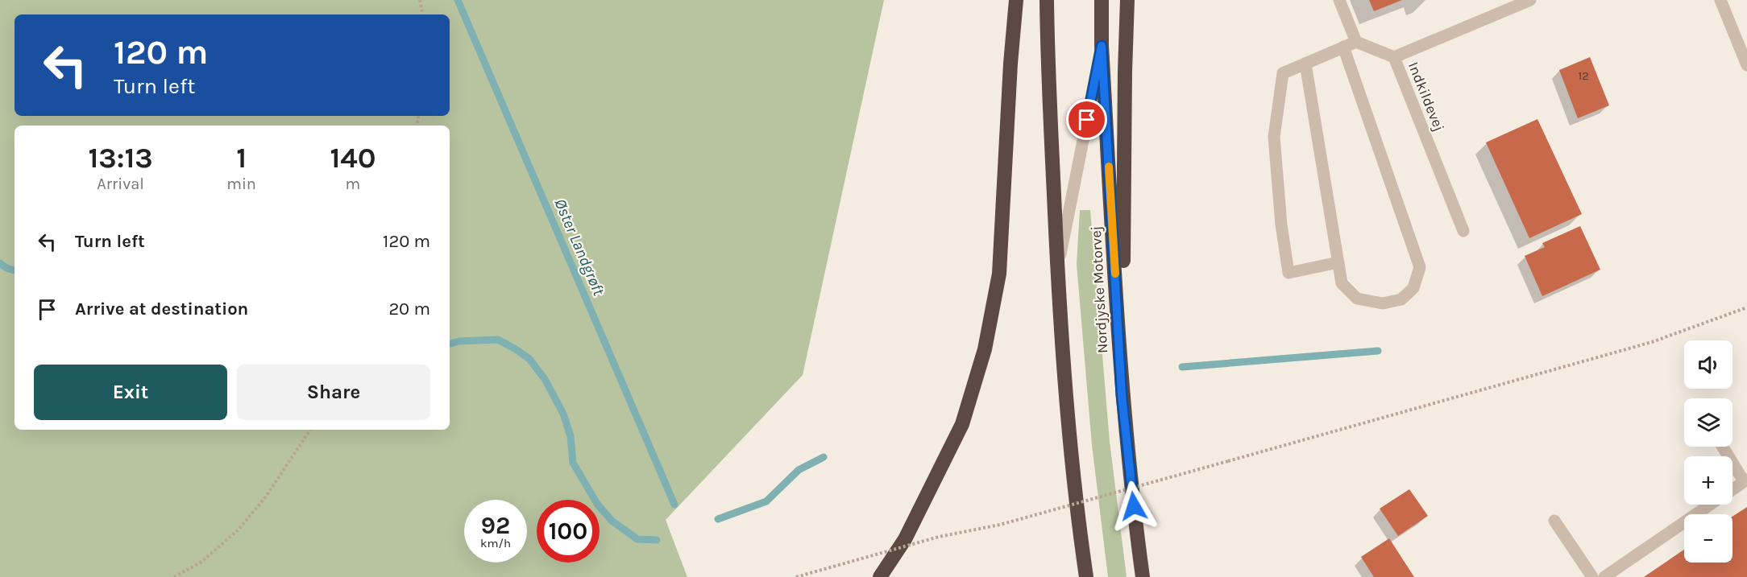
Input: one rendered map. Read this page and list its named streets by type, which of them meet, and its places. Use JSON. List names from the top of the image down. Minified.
{"streets":{"highway":["Nordjyske Motorvej"],"street":["Indkildevej"]},"water":["Øster Landgrøft"],"house_numbers":["12"],"page":{"turn":["120 m","Turn left"],"eta":["13:13","Arrival","1","min","140","m"],"list":[{"name":"Turn left","value":"120 m"},{"name":"Arrive at destination","value":"20 m"}],"map_buttons":["+","−"],"buttons":["Exit","Share"],"speed":"92 km/h","limit":"100"}}
